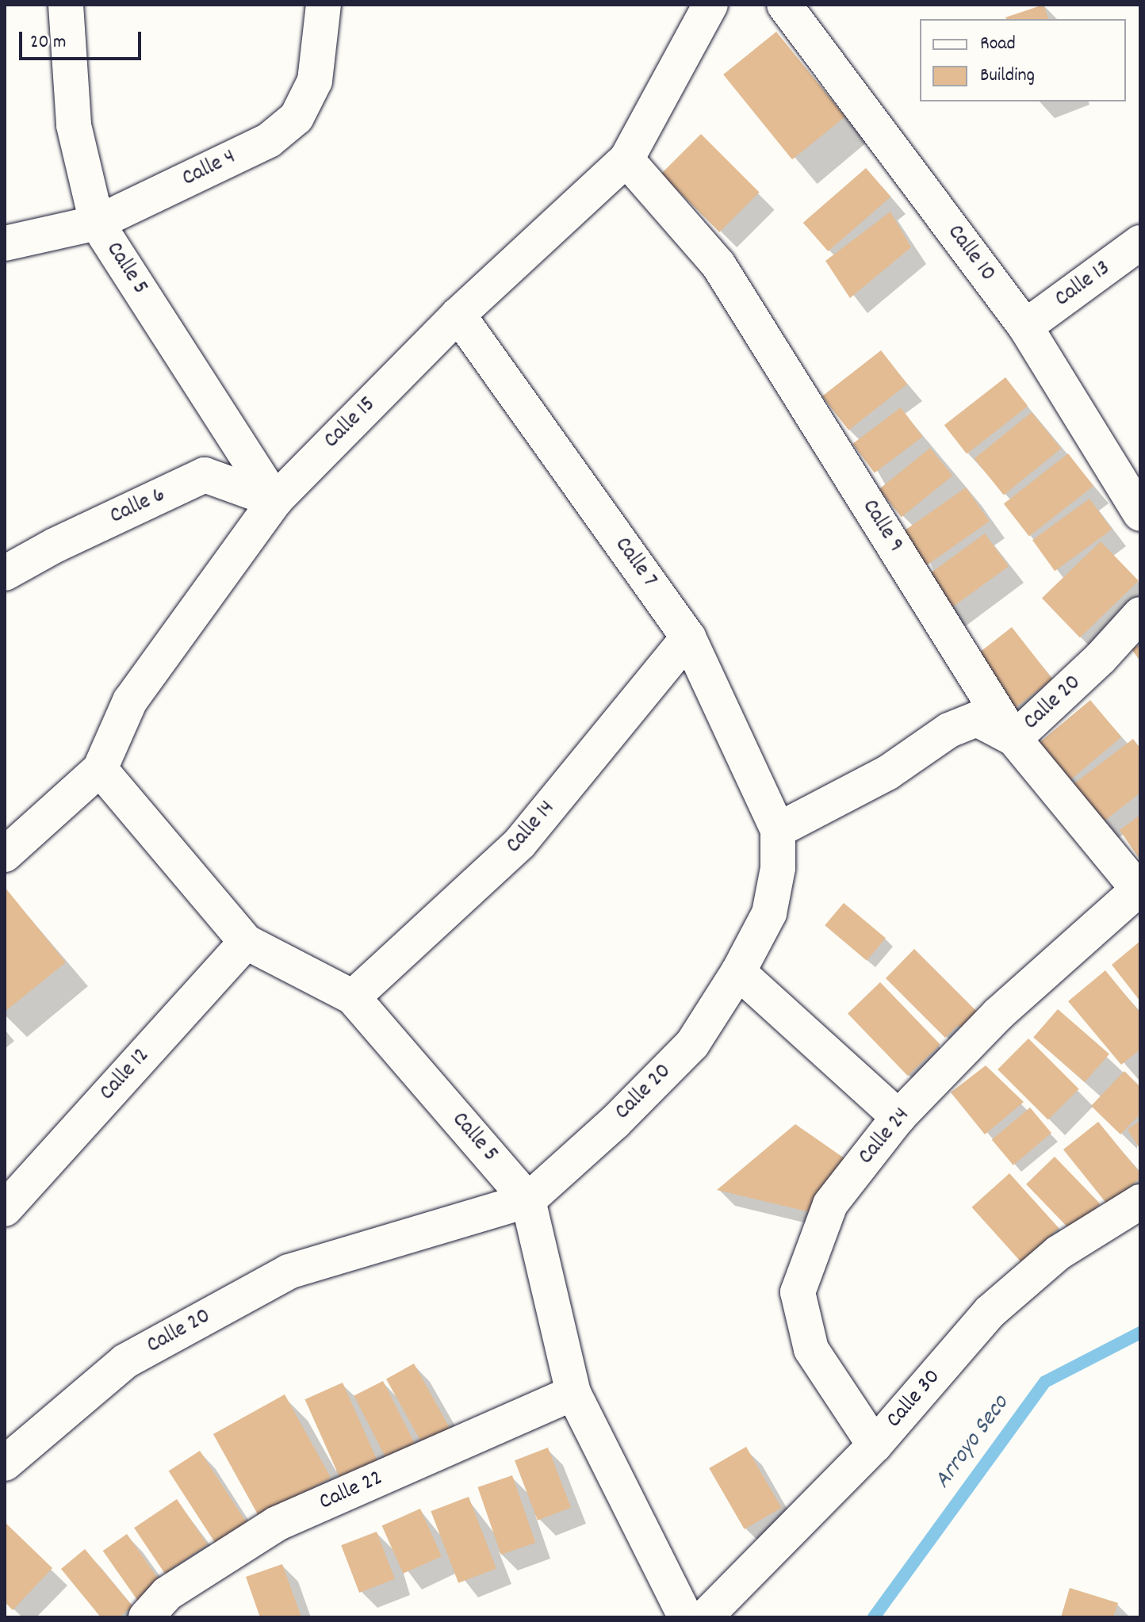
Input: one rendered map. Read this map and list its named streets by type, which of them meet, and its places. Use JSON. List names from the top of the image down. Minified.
{"streets":{"street":["Calle 4","Calle 10","Calle 5","Calle 13","Calle 15","Calle 6","Calle 9","Calle 7","Calle 20","Calle 14","Calle 12","Calle 24","Calle 30","Calle 22"]},"crossings":[["Calle 4","Calle 5"],["Calle 10","Calle 13"],["Calle 5","Calle 15"],["Calle 5","Calle 6"],["Calle 5","Calle 20"],["Calle 5","Calle 14"],["Calle 5","Calle 12"],["Calle 5","Calle 22"],["Calle 15","Calle 6"],["Calle 15","Calle 9"],["Calle 15","Calle 7"],["Calle 9","Calle 20"],["Calle 9","Calle 24"],["Calle 7","Calle 20"],["Calle 7","Calle 14"],["Calle 24","Calle 30"]],"water":["Arroyo Seco"],"legend":["Road","Building"],"scale_bar":"20 m"}
